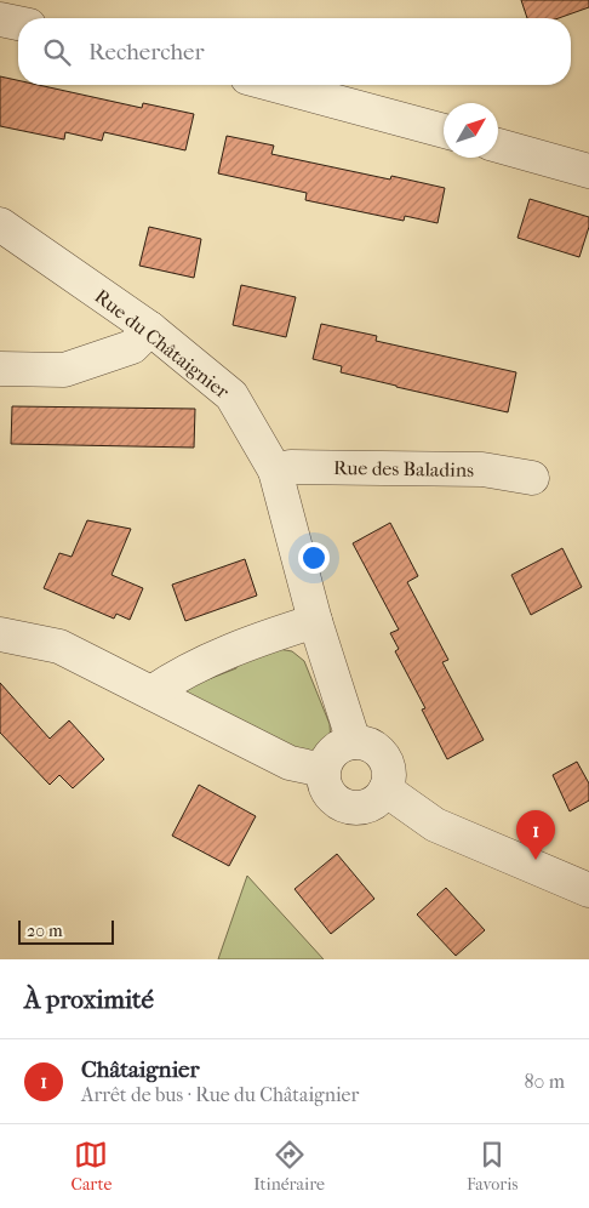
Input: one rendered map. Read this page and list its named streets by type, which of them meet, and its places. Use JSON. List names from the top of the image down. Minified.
{"streets":{"street":["Rue du Châtaignier","Rue des Baladins"]},"crossings":[["Rue du Châtaignier","Rue des Baladins"]],"scale_bar":"20 m","north":"top right","page":{"search":"Rechercher","pins":"1","scale":"20 m","heading":"À proximité","list":[{"mark":"1","name":"Châtaignier","note":"Arrêt de bus · Rue du Châtaignier","value":"80 m"}],"nav":["Carte","Itinéraire","Favoris"]}}
